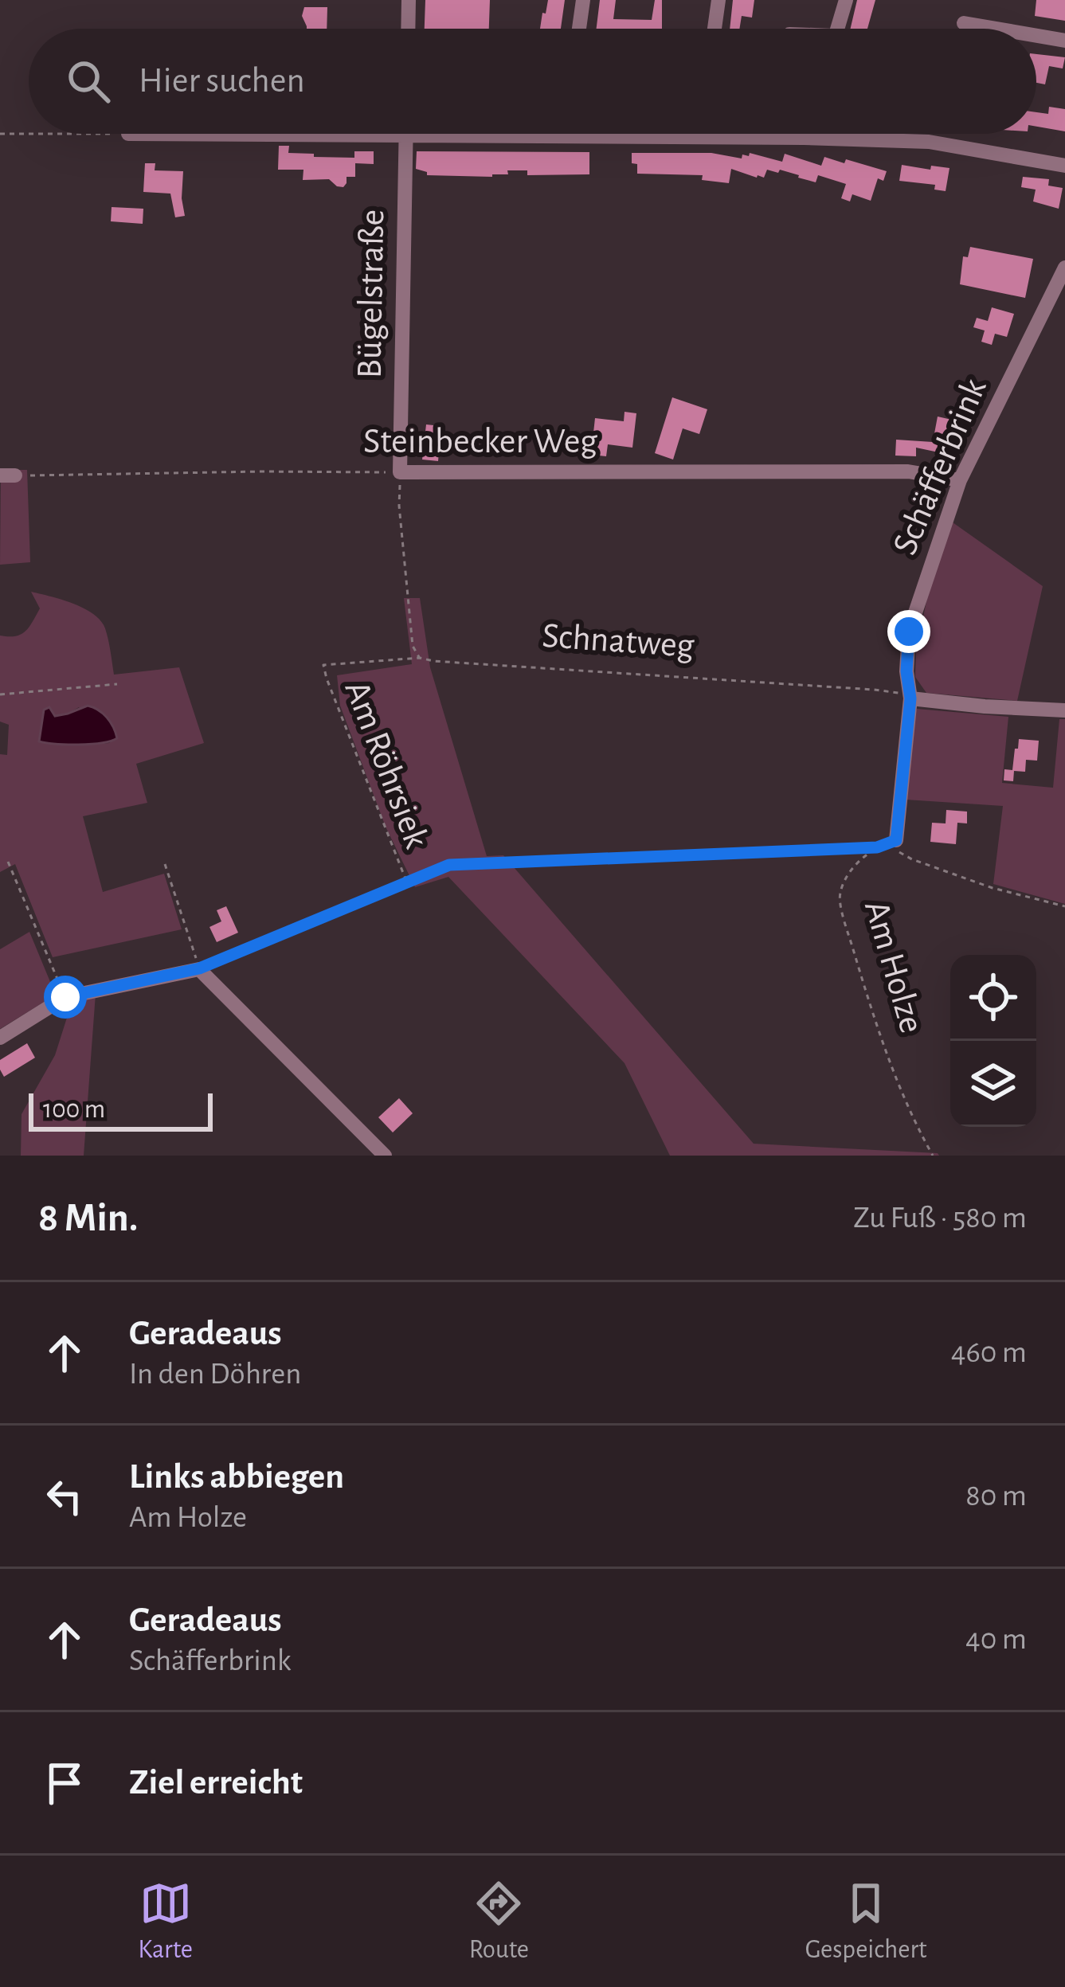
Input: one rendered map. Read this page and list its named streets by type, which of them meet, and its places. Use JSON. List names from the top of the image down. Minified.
{"streets":{"street":["Bügelstraße","Steinbecker Weg","Schäfferbrink"],"path":["Schnatweg","Am Röhrsiek","Am Holze"]},"crossings":[["Bügelstraße","Steinbecker Weg"],["Steinbecker Weg","Schäfferbrink"],["Schäfferbrink","Schnatweg"],["Schnatweg","Am Röhrsiek"]],"scale_bar":"100 m","page":{"search":"Hier suchen","scale":"100 m","heading":["8 Min.","Zu Fuß · 580 m"],"list":[["Geradeaus","In den Döhren","460 m"],["Links abbiegen","Am Holze","80 m"],["Geradeaus","Schäfferbrink","40 m"],"Ziel erreicht"],"nav":["Karte","Route","Gespeichert"]}}
